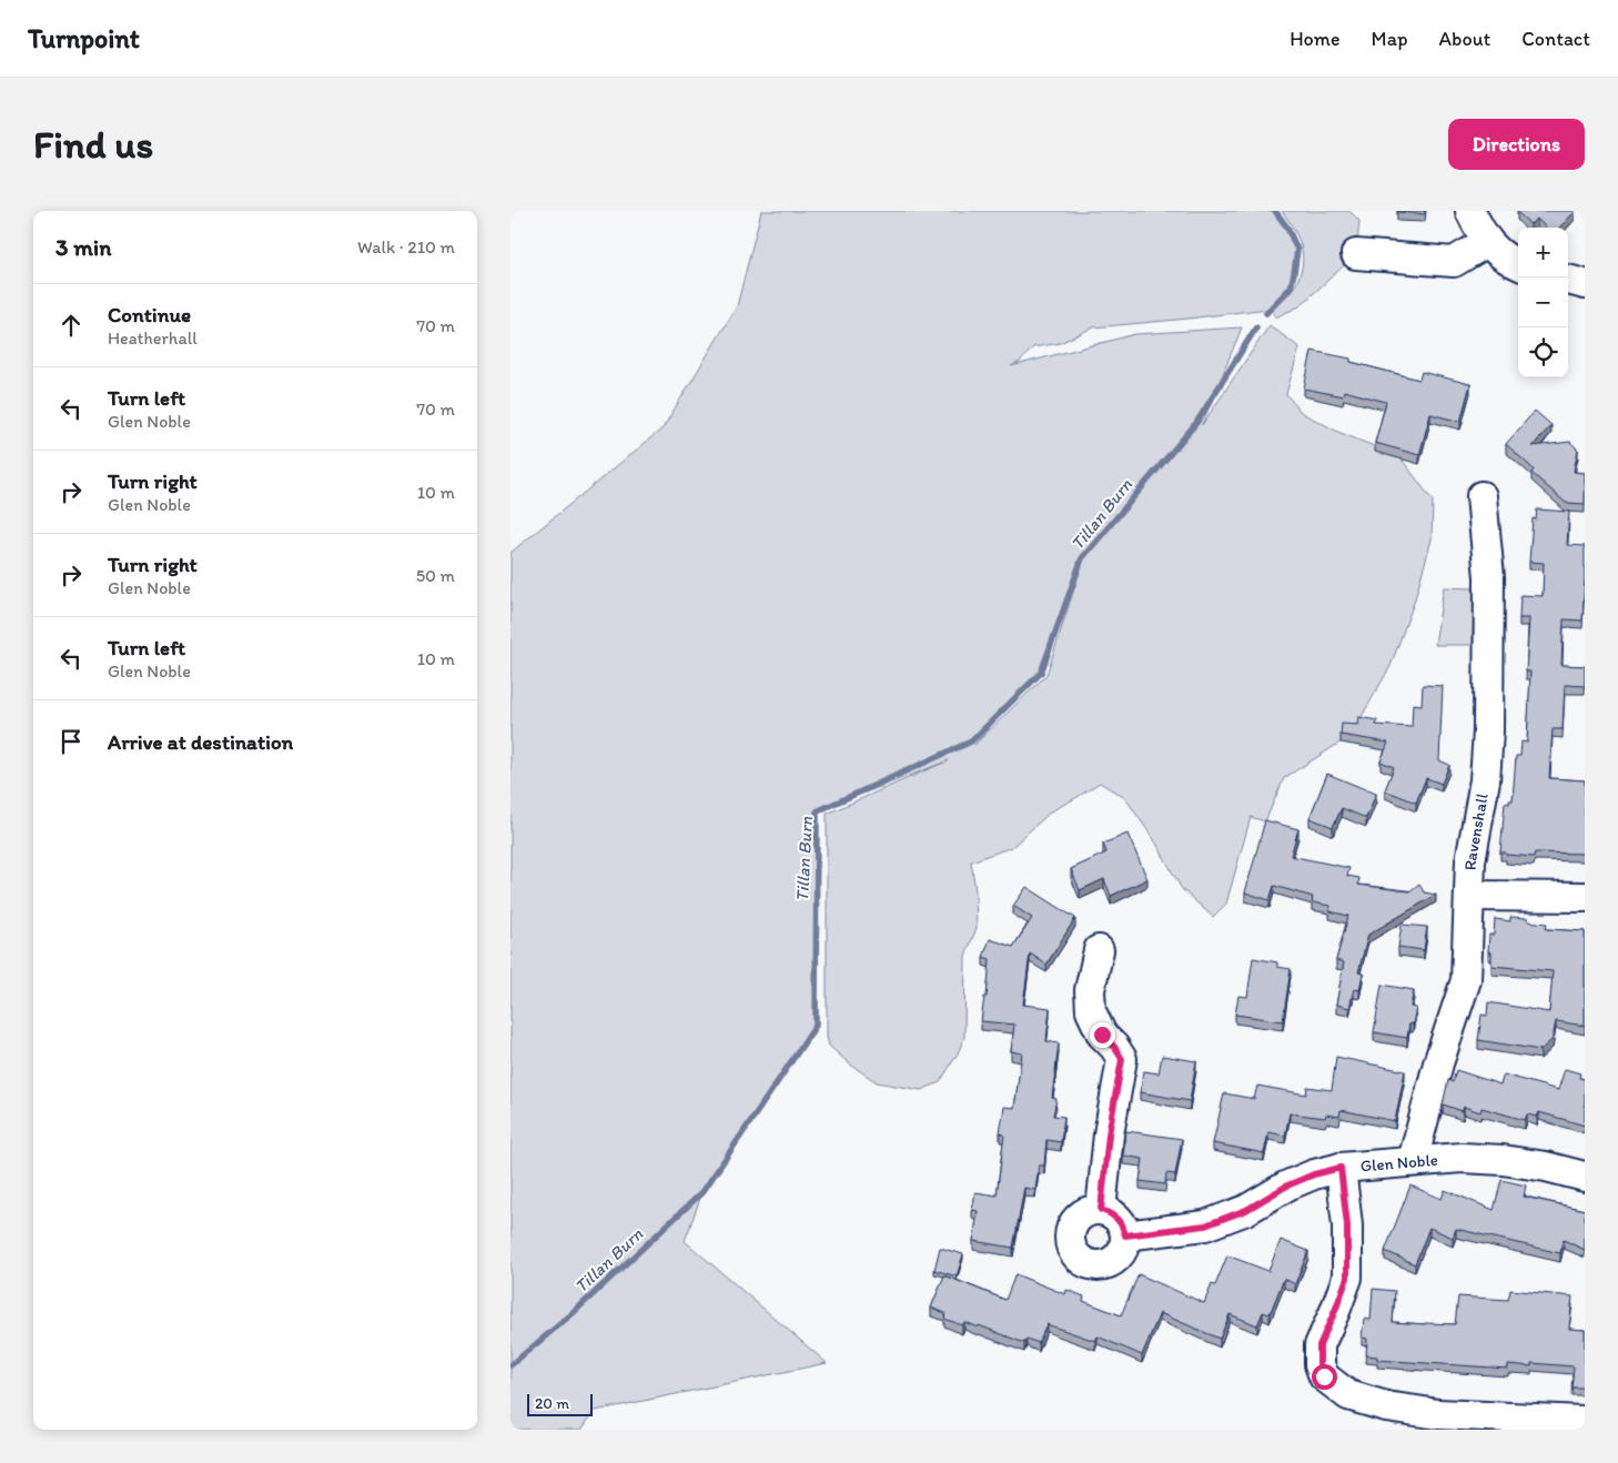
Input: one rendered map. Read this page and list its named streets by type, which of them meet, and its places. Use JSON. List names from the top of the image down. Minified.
{"streets":{"street":["Ravenshall","Glen Noble"]},"crossings":[["Ravenshall","Glen Noble"]],"water":["Tillan Burn"],"scale_bar":"20 m","page":{"header":"Turnpoint","nav":["Home","Map","About","Contact"],"buttons":"Directions","title":"Find us","heading":["3 min","Walk · 210 m"],"map_buttons":["+","−"],"list":[["Continue","Heatherhall","70 m"],["Turn left","Glen Noble","70 m"],["Turn right","Glen Noble","10 m"],["Turn right","Glen Noble","50 m"],["Turn left","Glen Noble","10 m"],"Arrive at destination"],"scale":"20 m"}}
